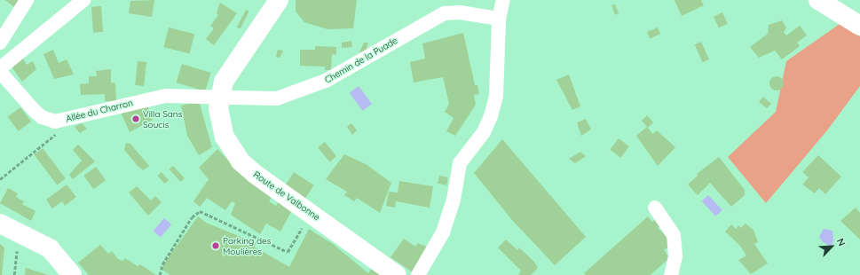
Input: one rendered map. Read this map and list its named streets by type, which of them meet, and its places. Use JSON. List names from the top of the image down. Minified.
{"streets":{"street":["Chemin de la Puade","Allée du Charron","Route de Valbonne"]},"crossings":[["Chemin de la Puade","Allée du Charron"],["Chemin de la Puade","Route de Valbonne"],["Allée du Charron","Route de Valbonne"]],"places":["Villa Sans Soucis","Parking des Moulières"],"north":"top right"}
